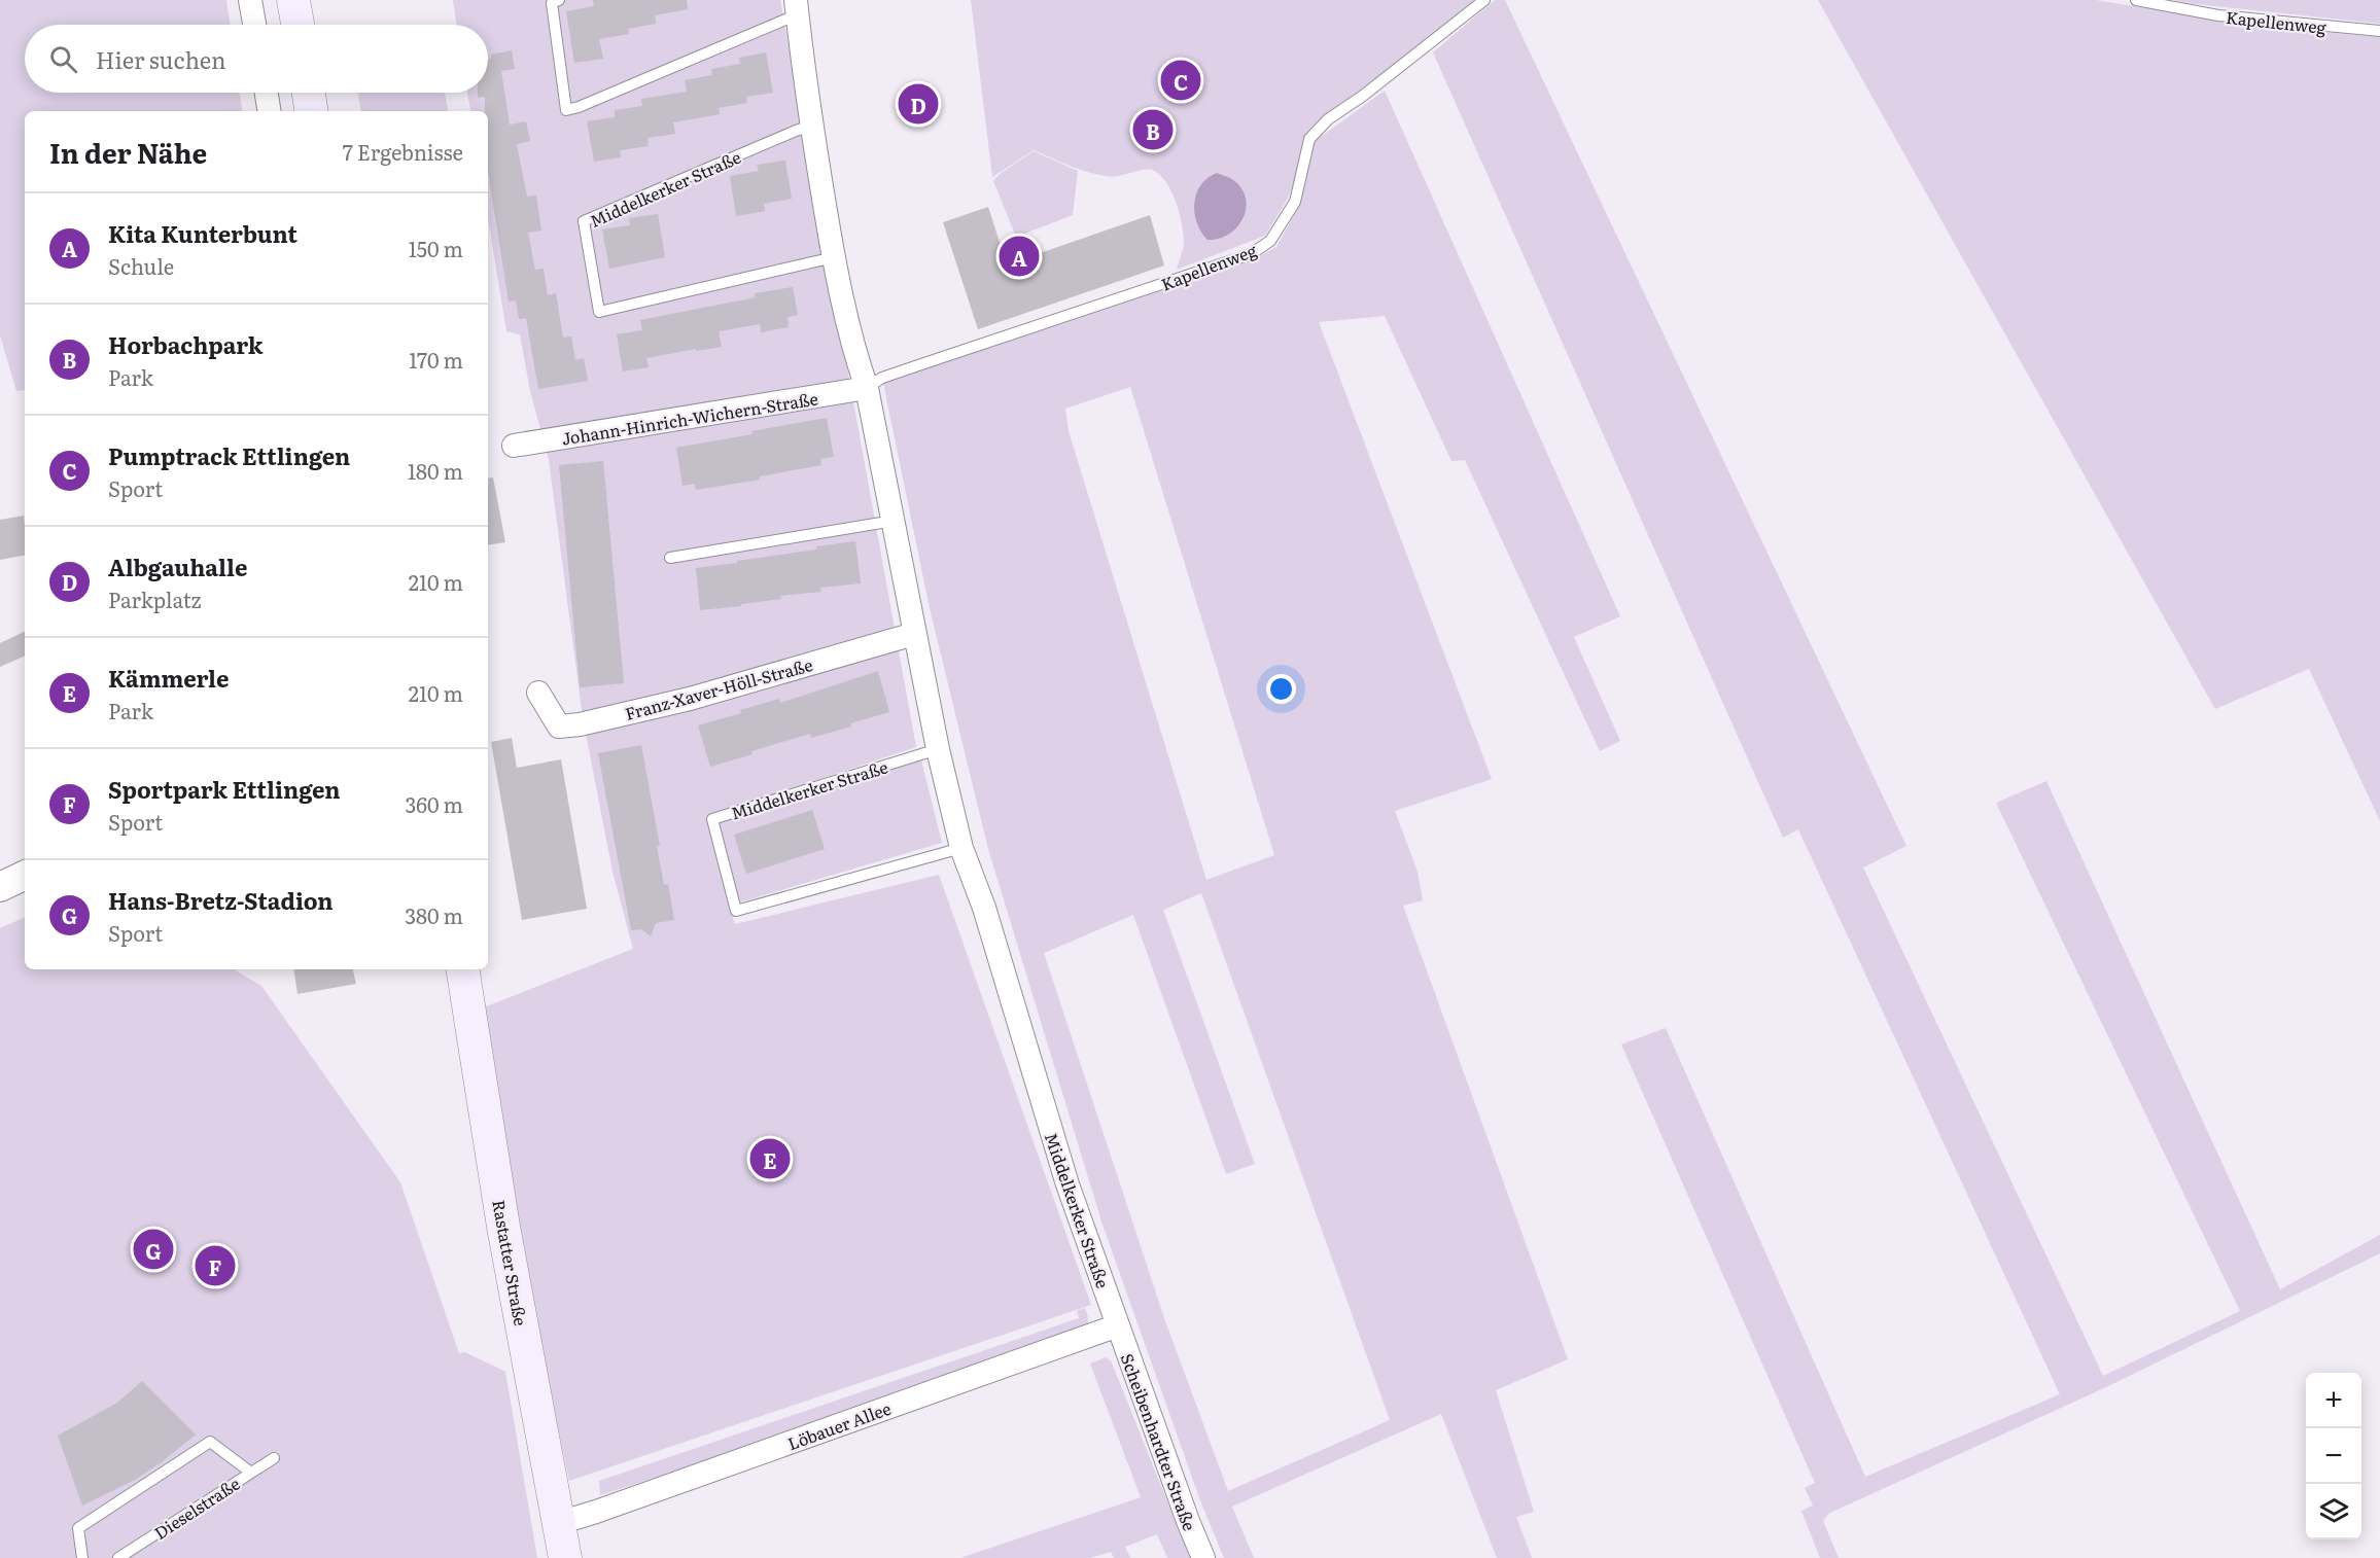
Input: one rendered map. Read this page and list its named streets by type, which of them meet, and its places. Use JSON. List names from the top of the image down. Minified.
{"streets":{"main road":["Rastatter Straße"],"street":["Middelkerker Straße","Johann-Hinrich-Wichern-Straße","Franz-Xaver-Höll-Straße","Löbauer Allee","Scheibenhardter Straße"],"lane":["Kapellenweg","Dieselstraße"]},"crossings":[["Kapellenweg","Middelkerker Straße"],["Kapellenweg","Johann-Hinrich-Wichern-Straße"],["Middelkerker Straße","Johann-Hinrich-Wichern-Straße"],["Middelkerker Straße","Franz-Xaver-Höll-Straße"],["Middelkerker Straße","Löbauer Allee"],["Middelkerker Straße","Scheibenhardter Straße"],["Rastatter Straße","Löbauer Allee"],["Löbauer Allee","Scheibenhardter Straße"]],"page":{"search":"Hier suchen","pins":["C","D","B","A","E","G","F"],"heading":["In der Nähe","7 Ergebnisse"],"list":[{"mark":"A","name":"Kita Kunterbunt","note":"Schule","value":"150 m"},{"mark":"B","name":"Horbachpark","note":"Park","value":"170 m"},{"mark":"C","name":"Pumptrack Ettlingen","note":"Sport","value":"180 m"},{"mark":"D","name":"Albgauhalle","note":"Parkplatz","value":"210 m"},{"mark":"E","name":"Kämmerle","note":"Park","value":"210 m"},{"mark":"F","name":"Sportpark Ettlingen","note":"Sport","value":"360 m"},{"mark":"G","name":"Hans-Bretz-Stadion","note":"Sport","value":"380 m"}],"map_buttons":["+","−"]}}
